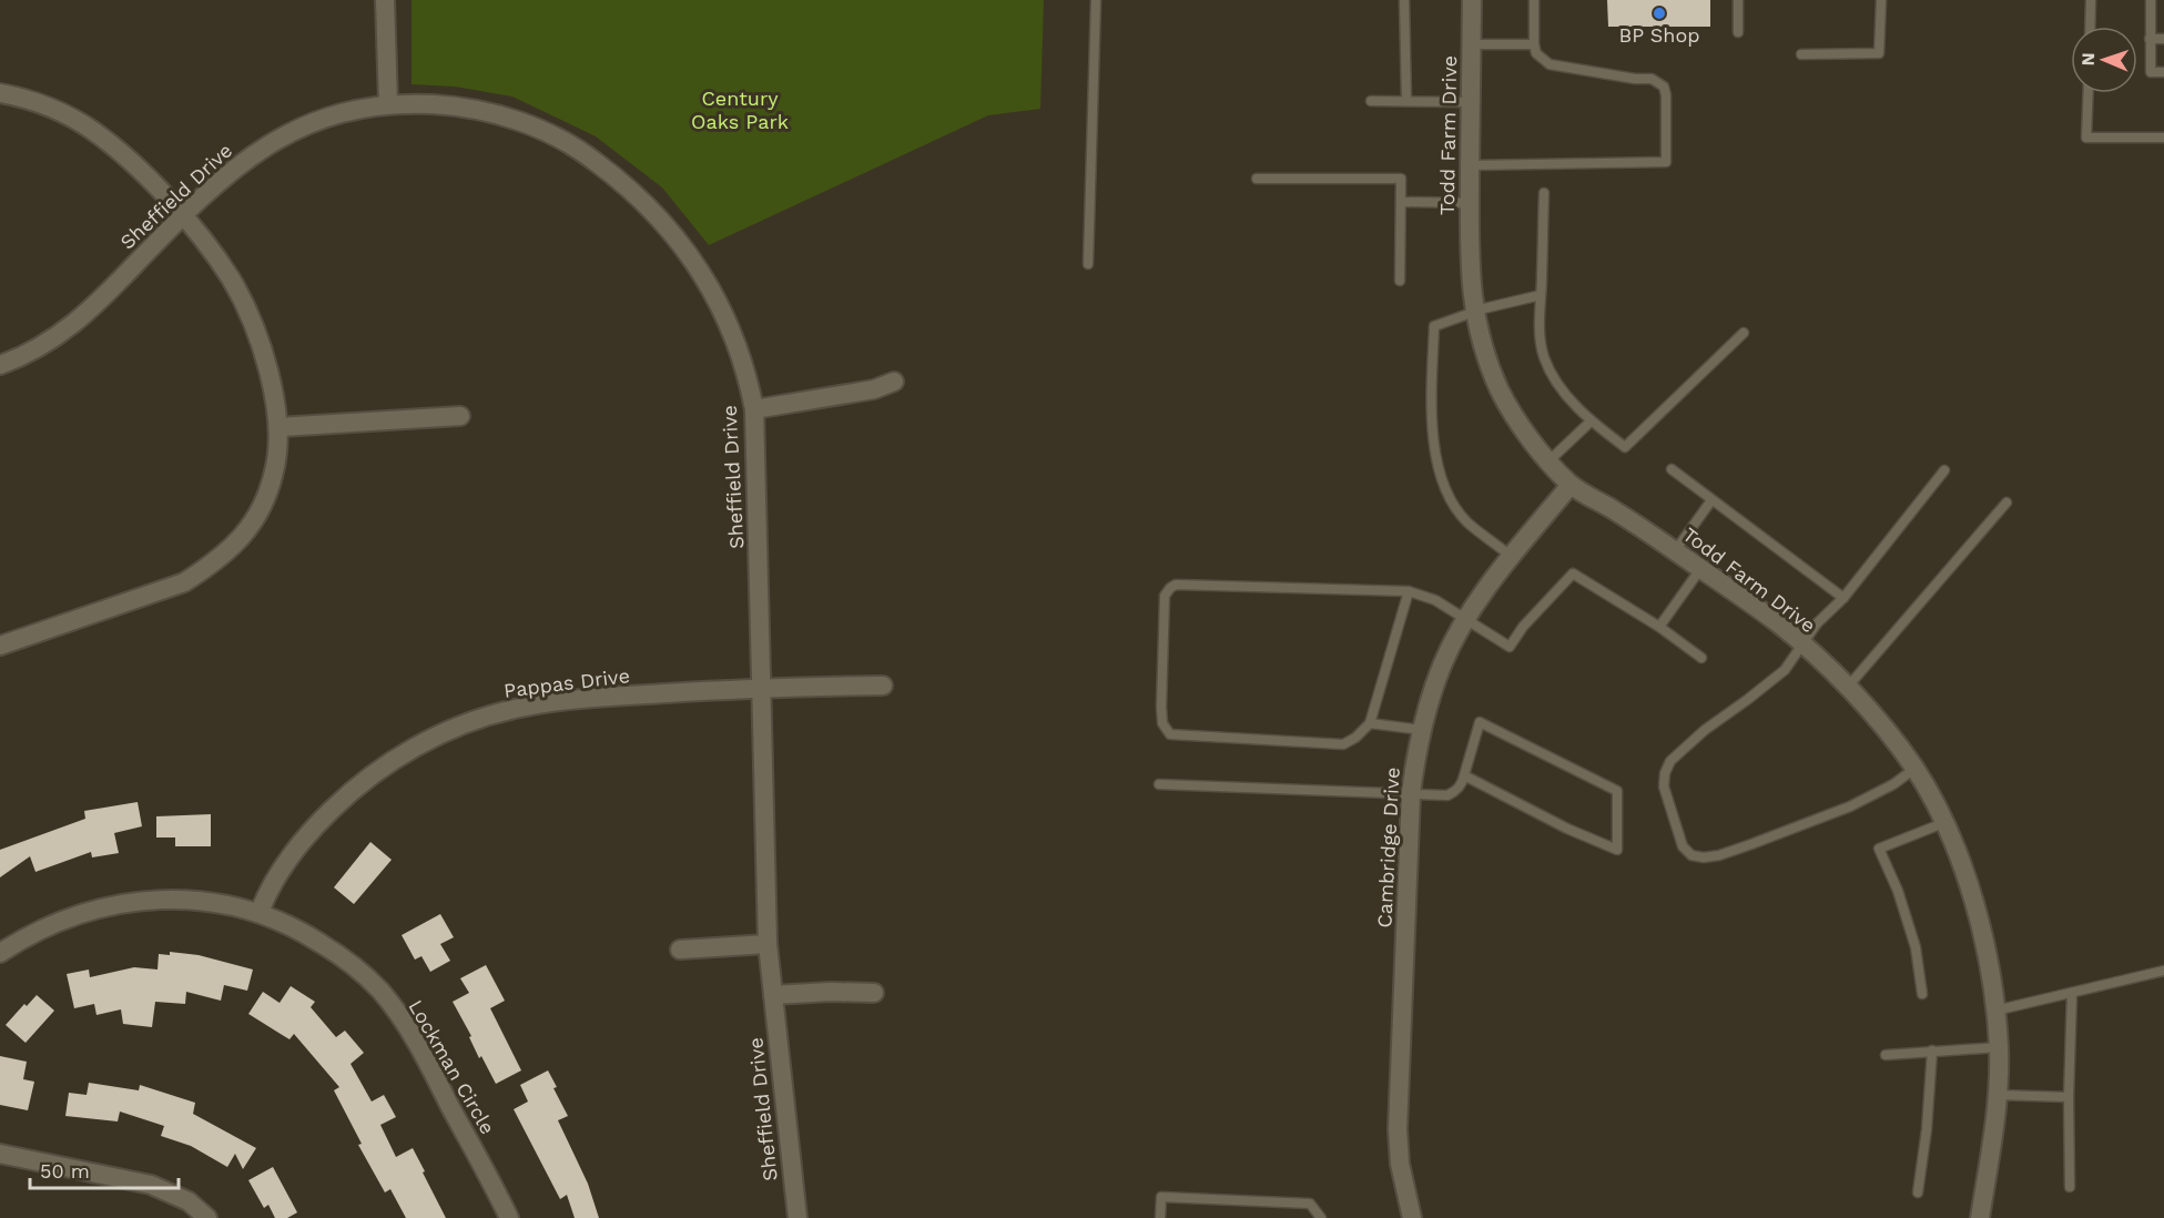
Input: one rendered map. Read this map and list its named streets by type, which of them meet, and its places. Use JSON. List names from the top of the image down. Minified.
{"streets":{"street":["Todd Farm Drive","Sheffield Drive","Pappas Drive","Cambridge Drive","Lockman Circle"]},"crossings":[["Todd Farm Drive","Cambridge Drive"],["Sheffield Drive","Pappas Drive"],["Pappas Drive","Lockman Circle"]],"parks":["Century Oaks Park"],"places":["BP Shop"],"scale_bar":"50 m","north":"left"}
